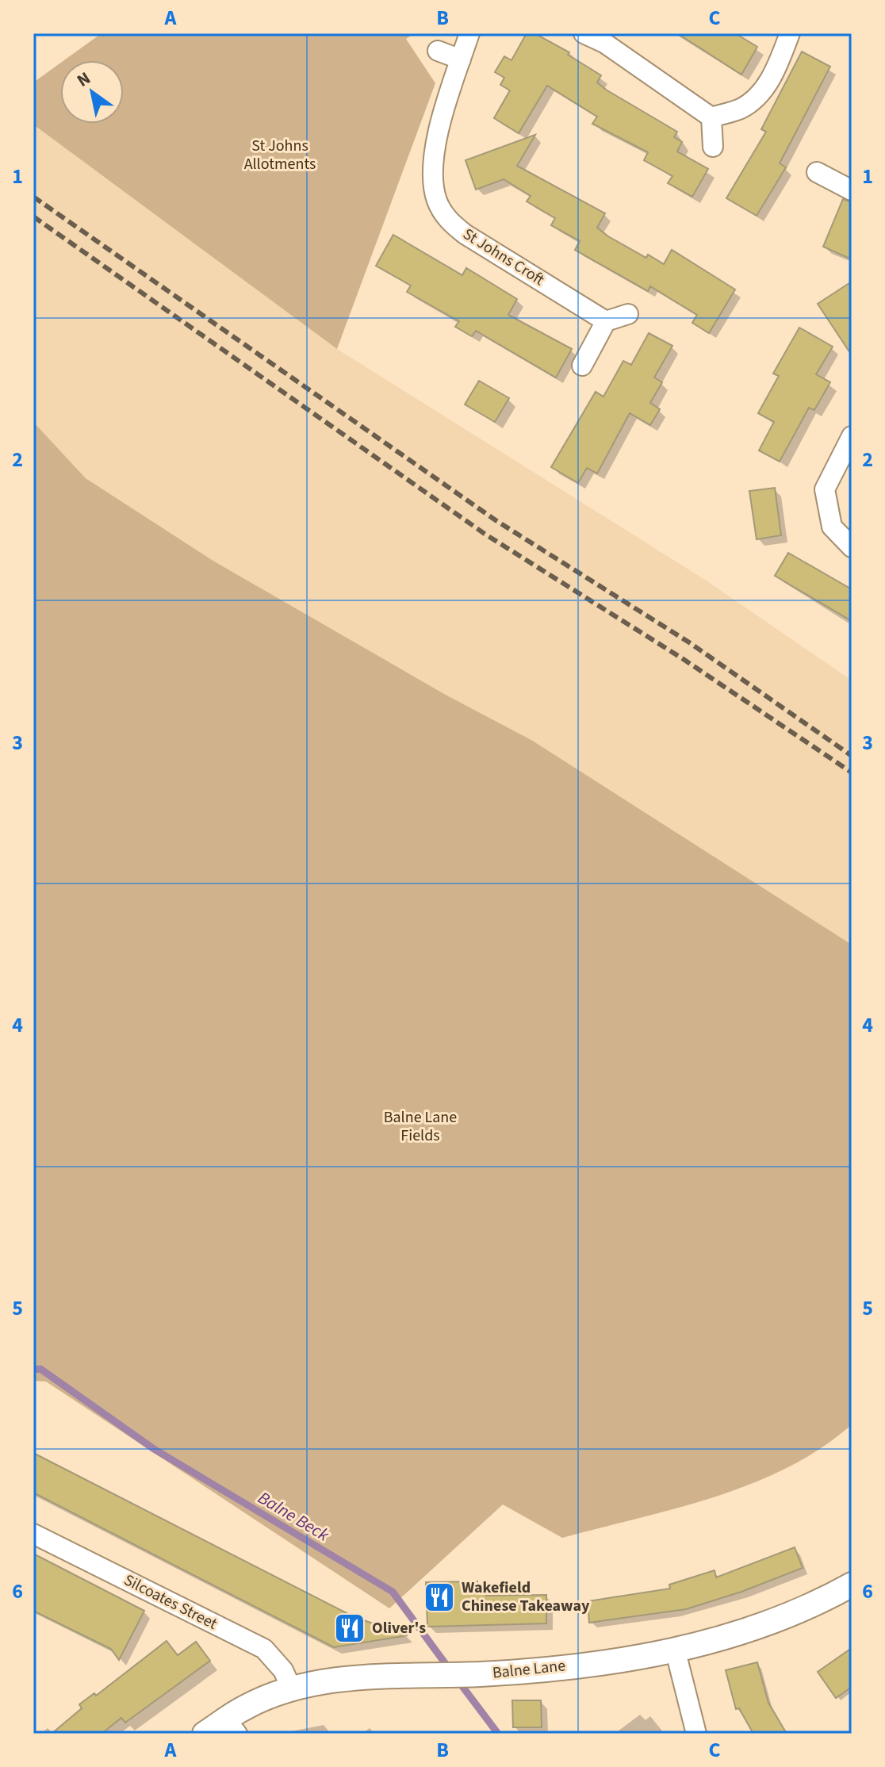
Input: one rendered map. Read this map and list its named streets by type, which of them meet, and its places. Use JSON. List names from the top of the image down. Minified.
{"streets":{"street":["St Johns Croft","Silcoates Street","Balne Lane"]},"crossings":[["Silcoates Street","Balne Lane"]],"water":["Balne Beck"],"parks":["St Johns Allotments","Balne Lane Fields"],"places":{"restaurant":["Wakefield Chinese Takeaway","Oliver's"]},"north":"top left","grid":{"columns":["A","B","C"],"rows":["1","2","3","4","5","6"]}}
